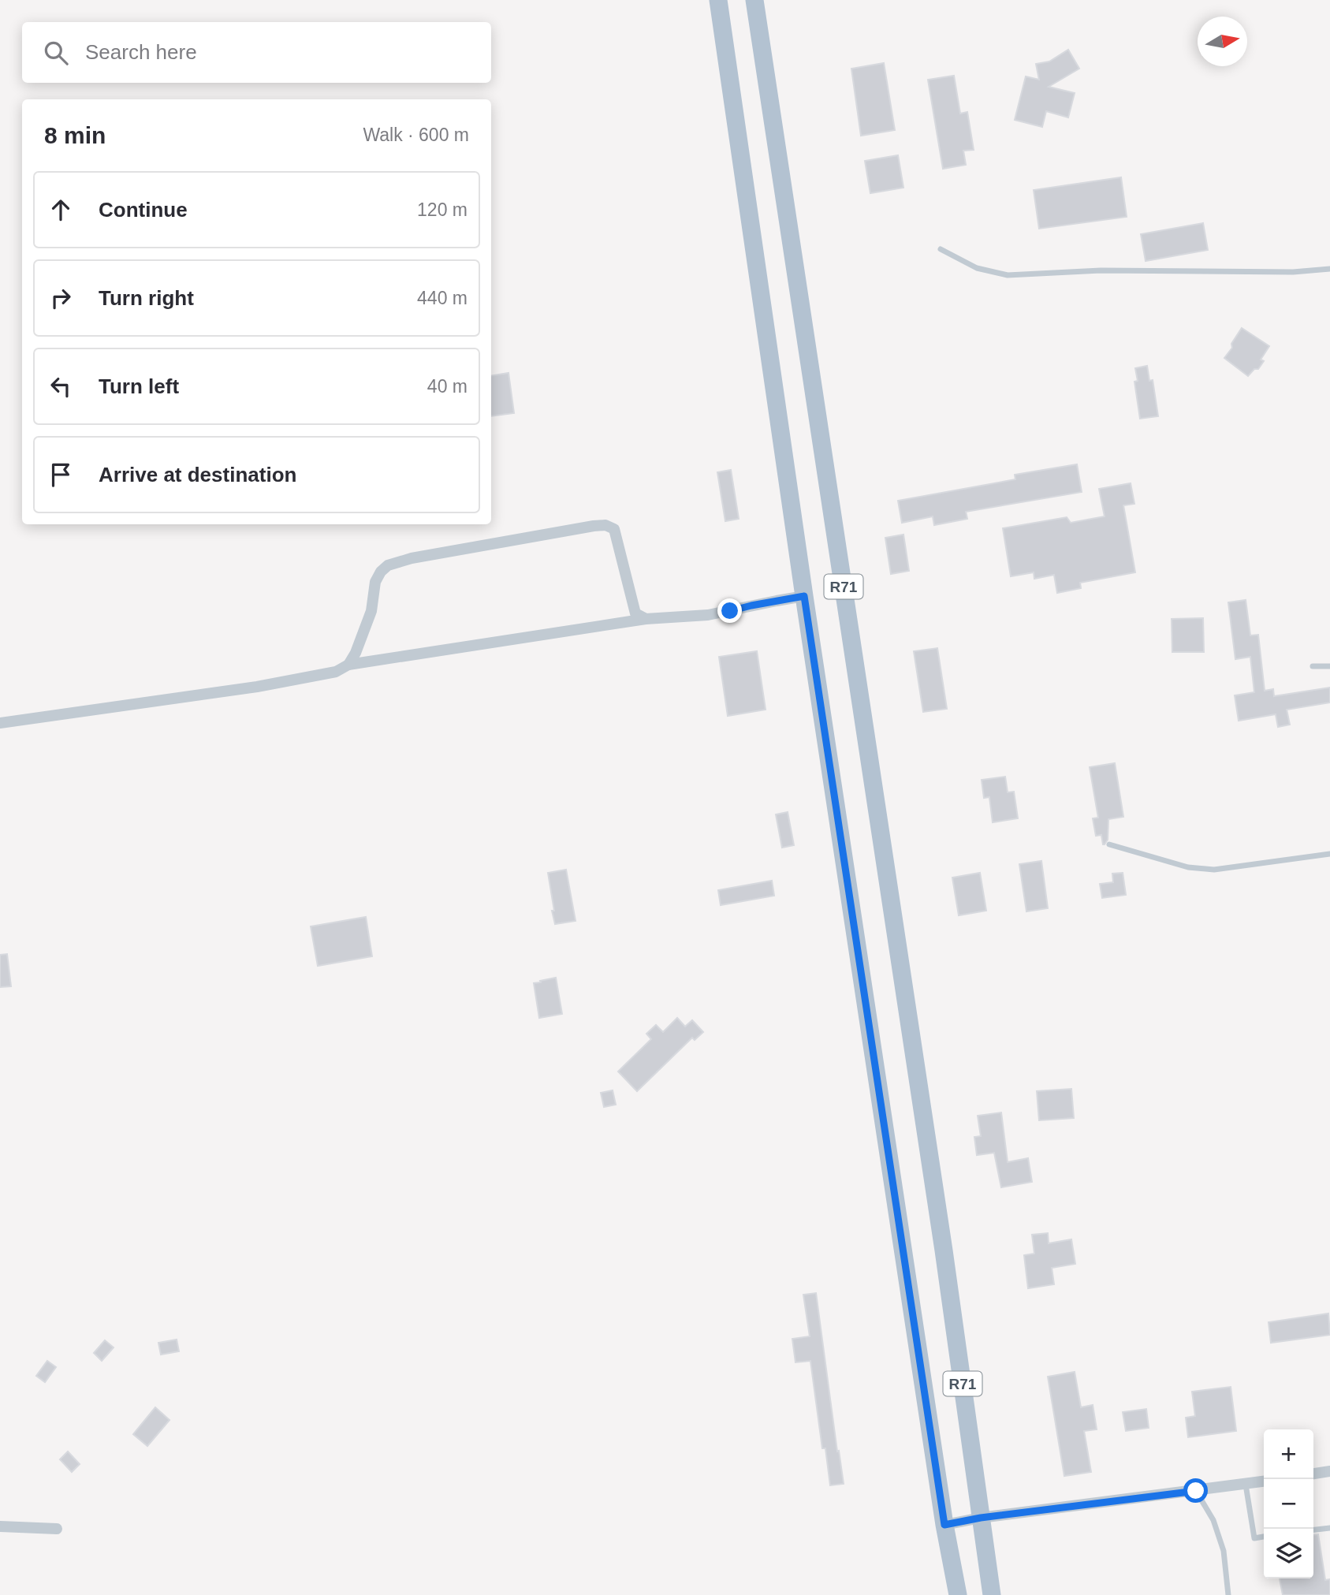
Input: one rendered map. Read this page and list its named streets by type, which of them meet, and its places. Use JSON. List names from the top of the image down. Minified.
{"streets":{"main road":["R71"]},"north":"right","page":{"search":"Search here","heading":["8 min","Walk · 600 m"],"list":[["Continue","120 m"],["Turn right","440 m"],["Turn left","40 m"],"Arrive at destination"],"map_buttons":["+","−"]}}
